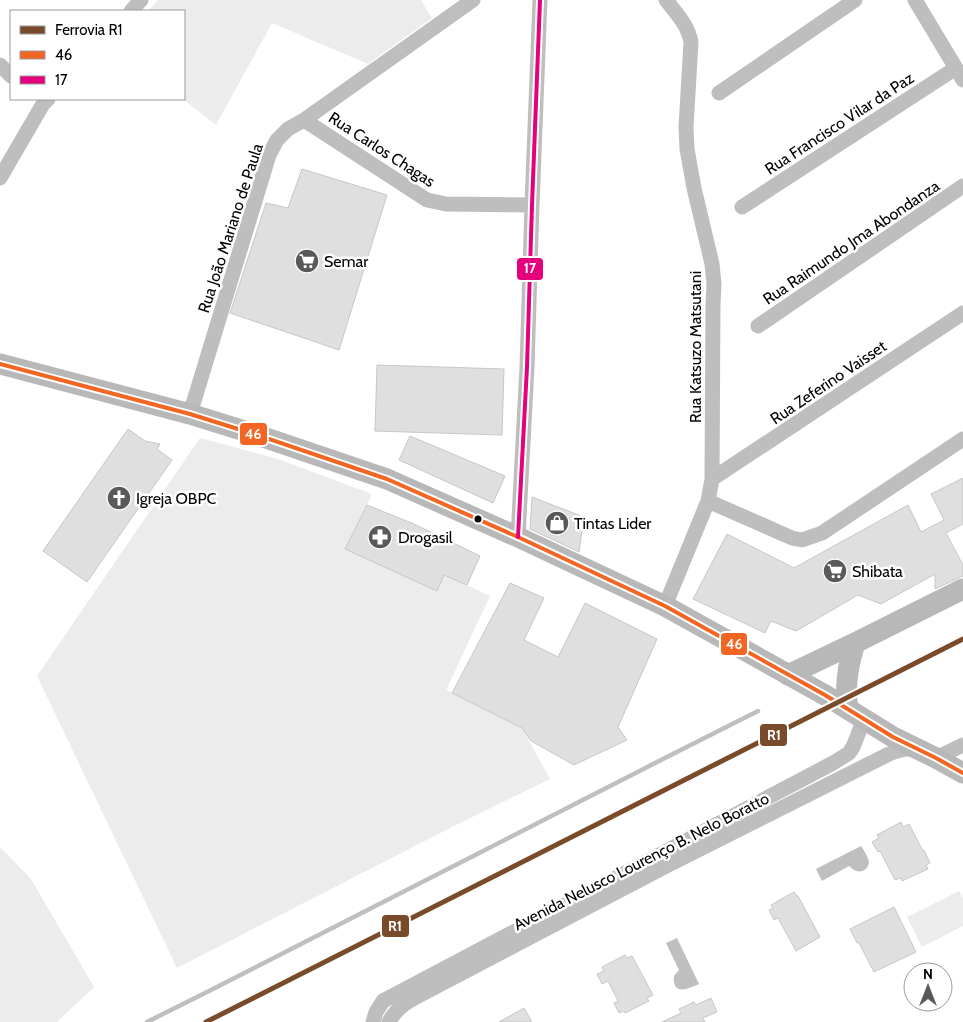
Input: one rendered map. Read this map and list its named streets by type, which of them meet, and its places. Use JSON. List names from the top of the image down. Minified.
{"streets":{"street":["Rua Francisco Vilar da Paz","Rua Carlos Chagas","Rua João Mariano de Paula","Rua Raimundo Jma Abondanza","Rua Katsuzo Matsutani","Rua Zeferino Vaisset","Avenida Nelusco Lourenço B. Nelo Boratto"]},"crossings":[["Rua Carlos Chagas","Rua João Mariano de Paula"],["Rua Katsuzo Matsutani","Rua Zeferino Vaisset"]],"places":{"supermarket":["Semar","Shibata"],"church":["Igreja OBPC"],"shop":["Tintas Lider"],"pharmacy":["Drogasil"]},"lines":["transit line 17","transit line 46","rail line R1"],"legend":["Ferrovia R1","46","17"],"north":"top"}
